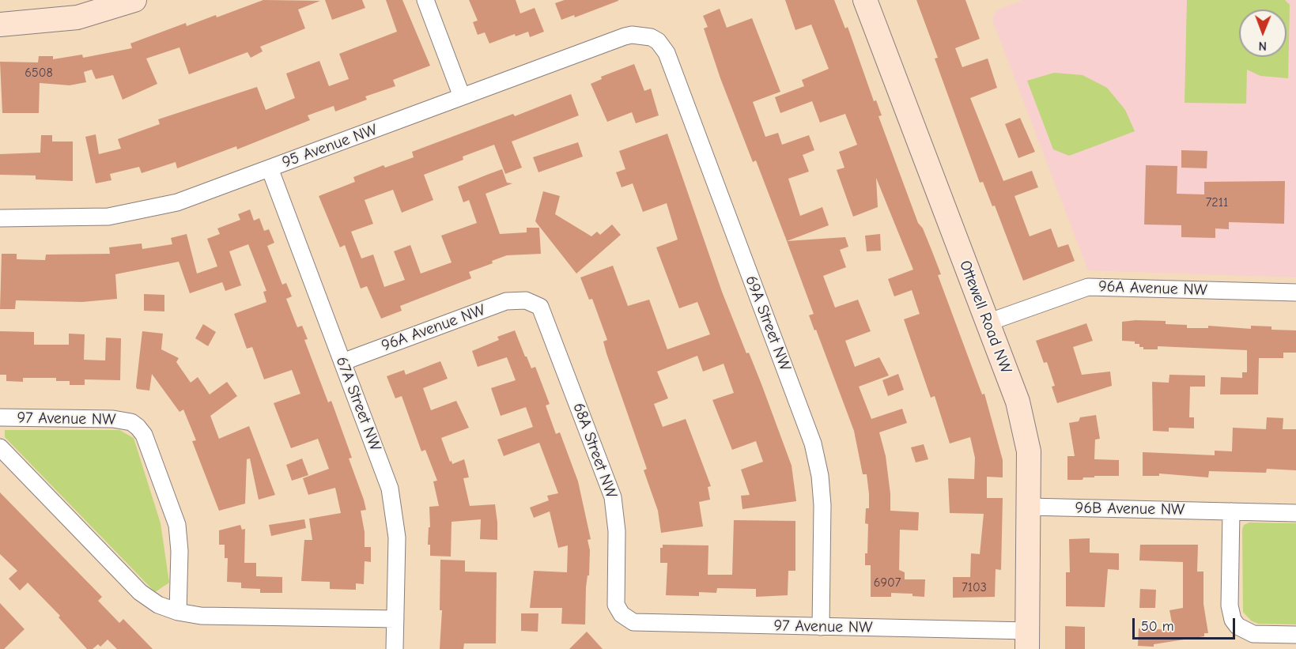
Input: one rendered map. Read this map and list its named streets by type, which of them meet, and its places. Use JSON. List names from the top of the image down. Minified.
{"streets":{"street":["95 Avenue NW","96A Avenue NW","Ottewell Road NW","69A Street NW","67A Street NW","97 Avenue NW","68A Street NW","96B Avenue NW"]},"crossings":[["95 Avenue NW","69A Street NW"],["95 Avenue NW","67A Street NW"],["96A Avenue NW","Ottewell Road NW"],["96A Avenue NW","67A Street NW"],["96A Avenue NW","68A Street NW"],["Ottewell Road NW","97 Avenue NW"],["Ottewell Road NW","96B Avenue NW"],["69A Street NW","97 Avenue NW"],["97 Avenue NW","68A Street NW"]],"house_numbers":["6508","7211","6907","7103"],"scale_bar":"50 m","north":"bottom"}
